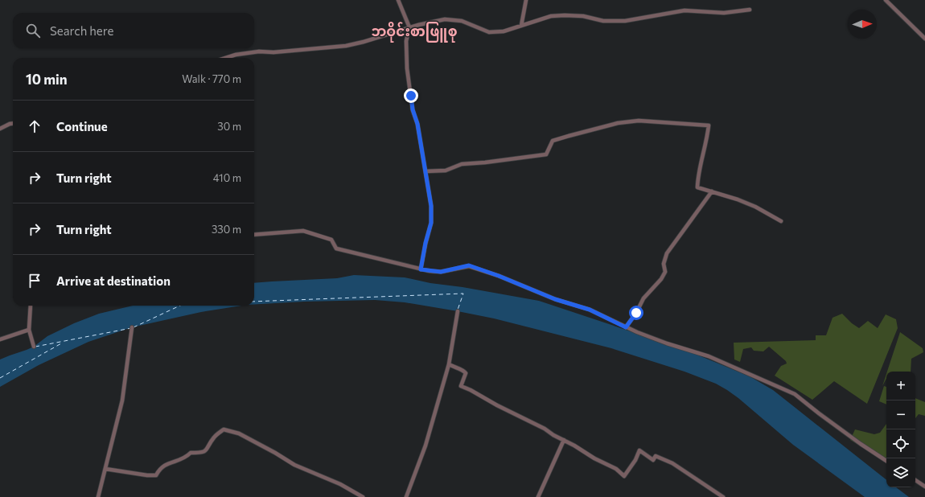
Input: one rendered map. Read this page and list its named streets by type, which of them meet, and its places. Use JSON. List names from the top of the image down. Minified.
{"districts":["ဘဝိုင်းစာဖြူစု"],"north":"right","page":{"search":"Search here","heading":["10 min","Walk · 770 m"],"list":[["Continue","30 m"],["Turn right","410 m"],["Turn right","330 m"],"Arrive at destination"],"map_buttons":["+","−"]}}
